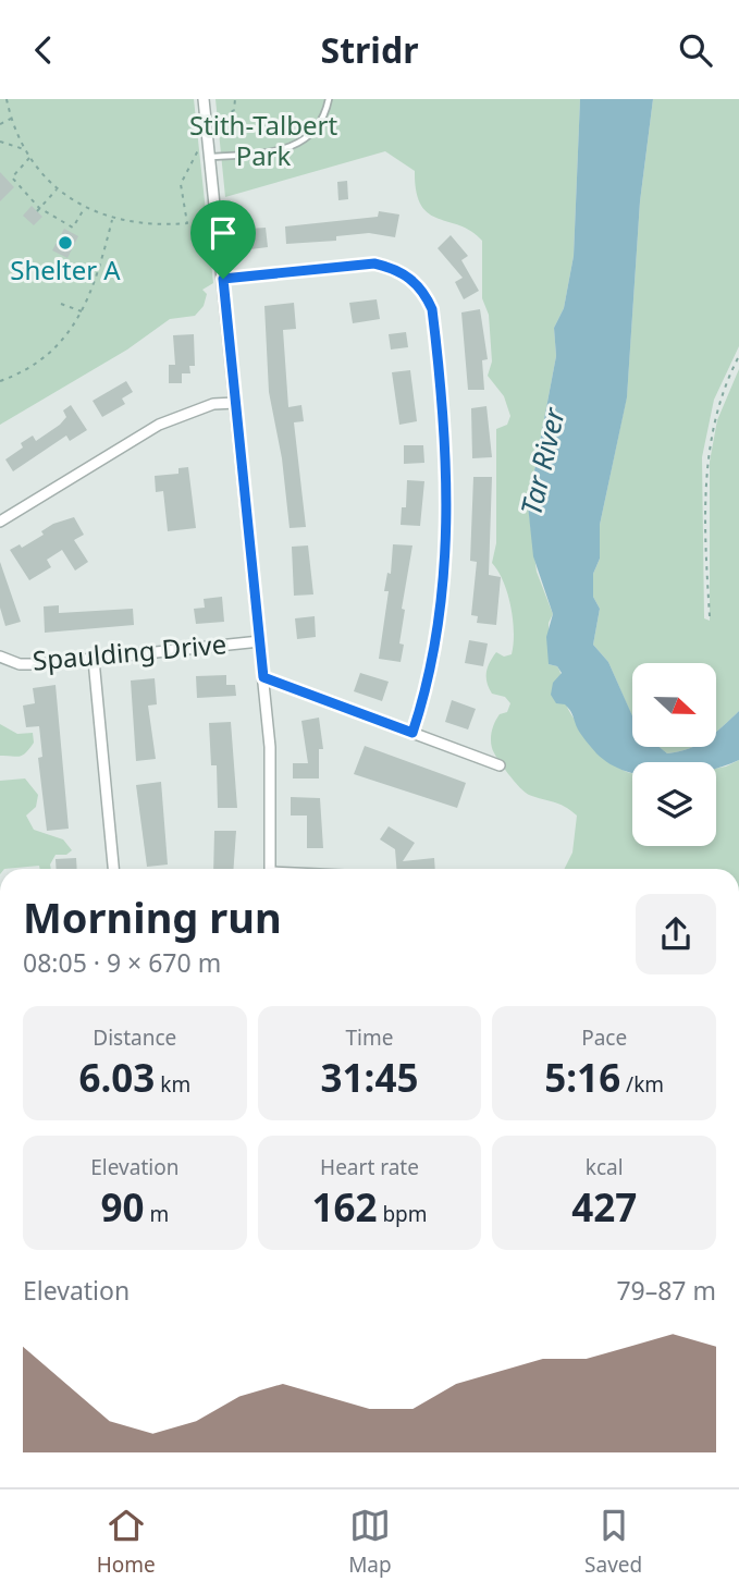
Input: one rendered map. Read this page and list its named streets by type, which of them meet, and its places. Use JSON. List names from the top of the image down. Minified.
{"streets":{"street":["Spaulding Drive"]},"water":["Tar River"],"parks":["Stith-Talbert Park"],"places":["Shelter A"],"north":"right","page":{"header":"Stridr","heading":["Morning run","08:05 · 9 × 670 m"],"stats":[["Distance","6.03 km"],["Time","31:45"],["Pace","5:16 /km"],["Elevation","90 m"],["Heart rate","162 bpm"],["kcal","427"]],"chart":["Elevation","79–87 m"],"tabs":["Home","Map","Saved"]}}
